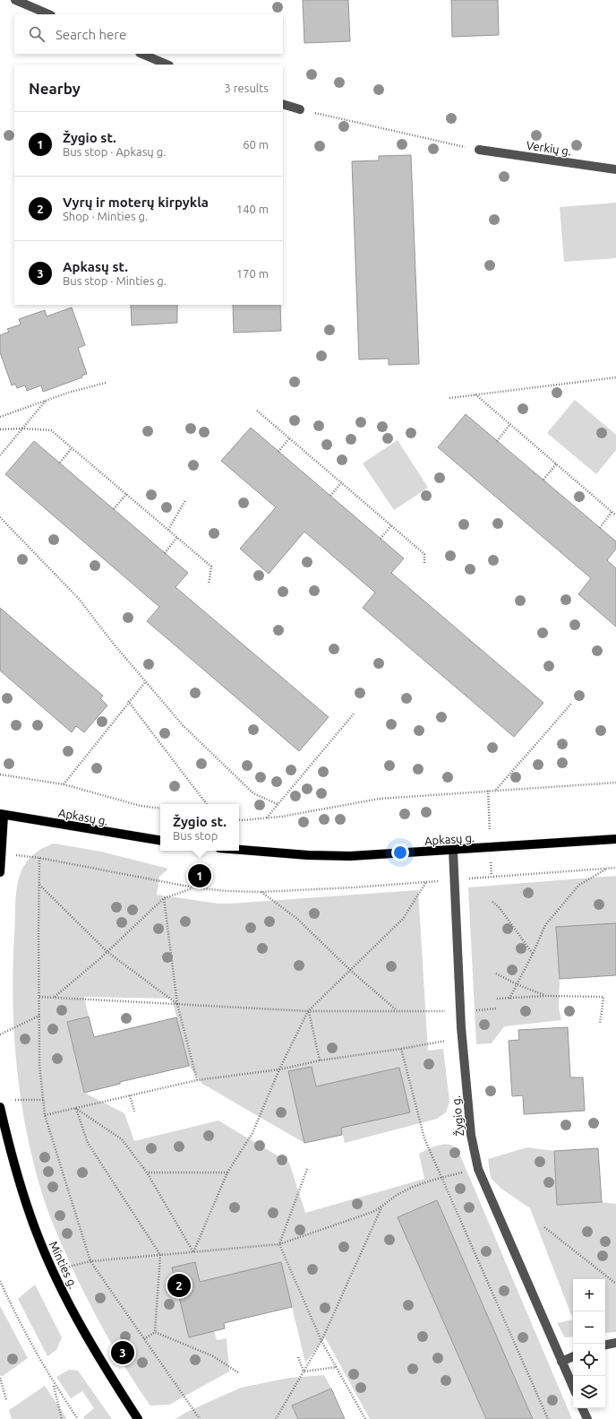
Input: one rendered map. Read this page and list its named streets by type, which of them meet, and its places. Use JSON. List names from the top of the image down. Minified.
{"streets":{"main road":["Apkasų g.","Minties g."],"street":["Verkių g.","Žygio g."]},"crossings":[["Apkasų g.","Žygio g."]],"page":{"search":"Search here","heading":["Nearby","3 results"],"list":[{"mark":"1","name":"Žygio st.","note":"Bus stop · Apkasų g.","value":"60 m"},{"mark":"2","name":"Vyrų ir moterų kirpykla","note":"Shop · Minties g.","value":"140 m"},{"mark":"3","name":"Apkasų st.","note":"Bus stop · Minties g.","value":"170 m"}],"popup":["Žygio st.","Bus stop"],"pins":["1","2","3"],"map_buttons":["+","−"]}}
